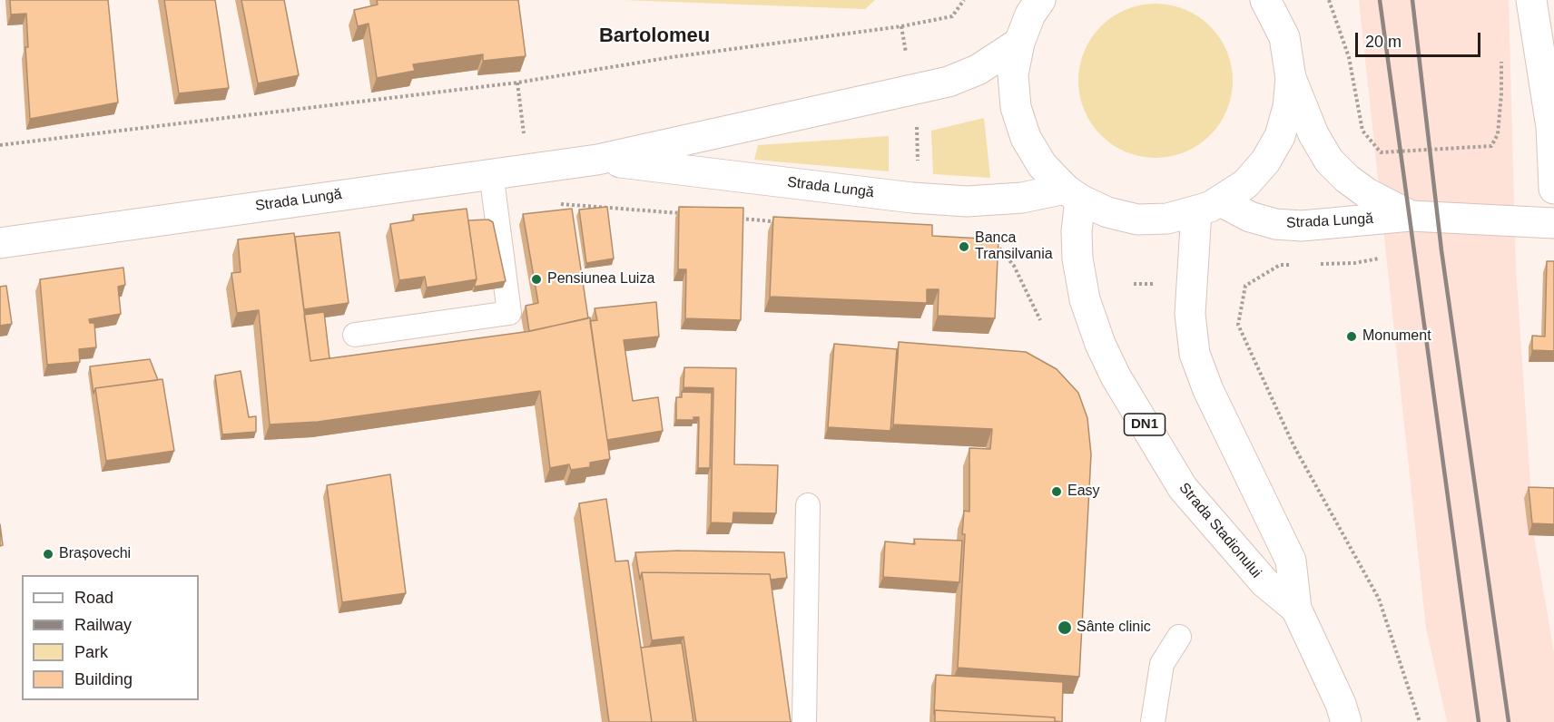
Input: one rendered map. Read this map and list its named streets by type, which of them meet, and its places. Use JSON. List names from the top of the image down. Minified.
{"streets":{"main road":["Strada Lungă","DN1","Strada Stadionului"]},"crossings":[["Strada Lungă","Strada Stadionului"]],"districts":["Bartolomeu"],"places":["Banca Transilvania","Pensiunea Luiza","Monument","Easy","Brașovechi","Sânte clinic"],"legend":["Road","Railway","Park","Building"],"scale_bar":"20 m"}
